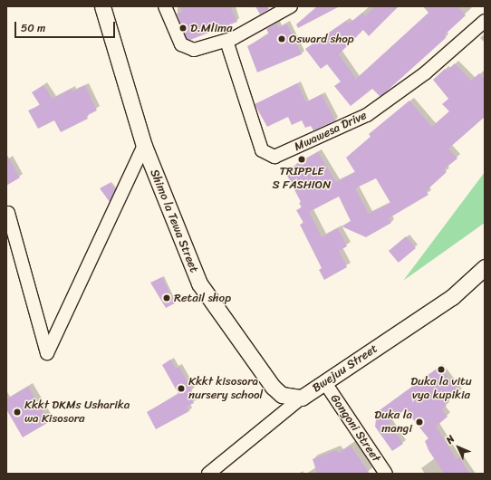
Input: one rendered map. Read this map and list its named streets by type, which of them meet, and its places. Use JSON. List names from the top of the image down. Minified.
{"streets":{"street":["Mwawesa Drive","Shimo la Tewa Street","Bwejuu Street","Gongoni Street"]},"crossings":[["Shimo la Tewa Street","Bwejuu Street"],["Bwejuu Street","Gongoni Street"]],"places":["D.Mlima","Osward shop","TRIPPLE S FASHION","Retail shop","Duka la vitu vya kupikia","Kkkt kisosora nursery school","Kkkt DKMs Usharika wa Kisosora","Duka la mangi"],"scale_bar":"50 m","north":"top left"}
